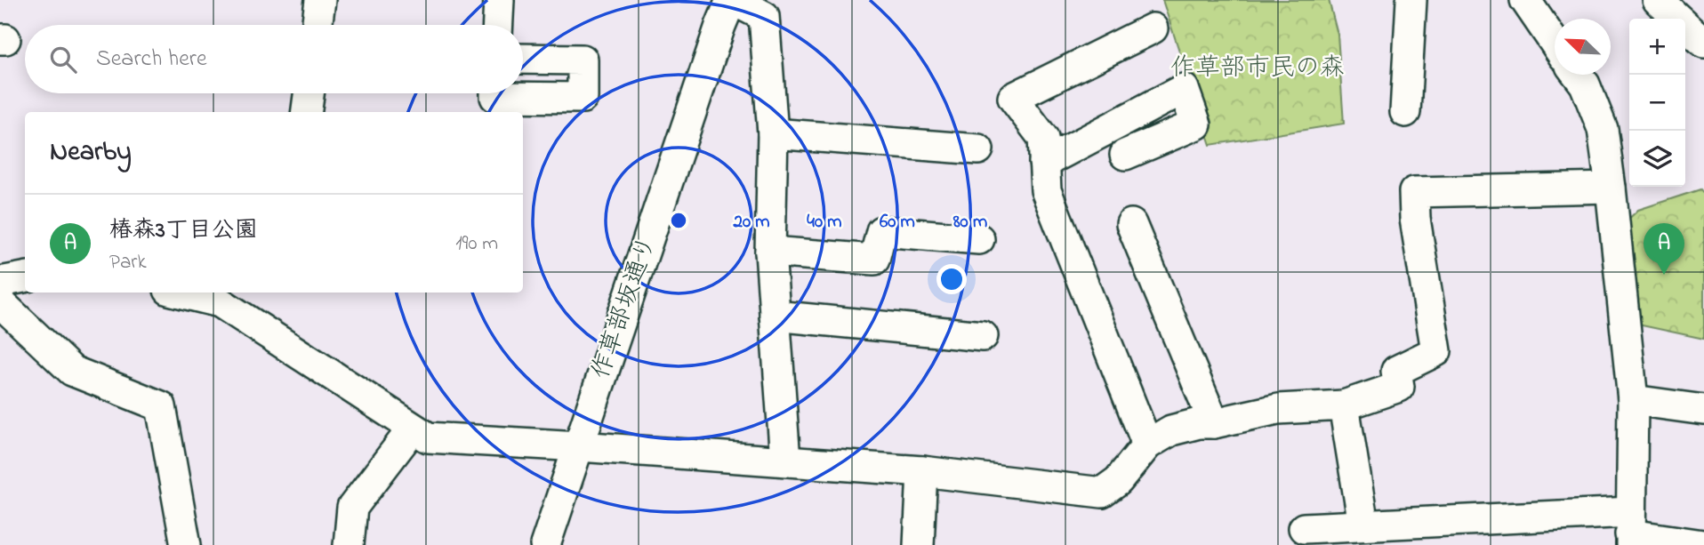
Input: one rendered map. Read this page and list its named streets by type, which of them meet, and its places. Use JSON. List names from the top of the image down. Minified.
{"streets":{"street":["作草部坂通り"]},"parks":["作草部市民の森"],"north":"top left","page":{"map_buttons":["+","−"],"search":"Search here","heading":"Nearby","list":[{"mark":"A","name":"椿森3丁目公園","note":"Park","value":"190 m"}],"pins":"A"},"rings":["20 m","40 m","60 m","80 m"]}
